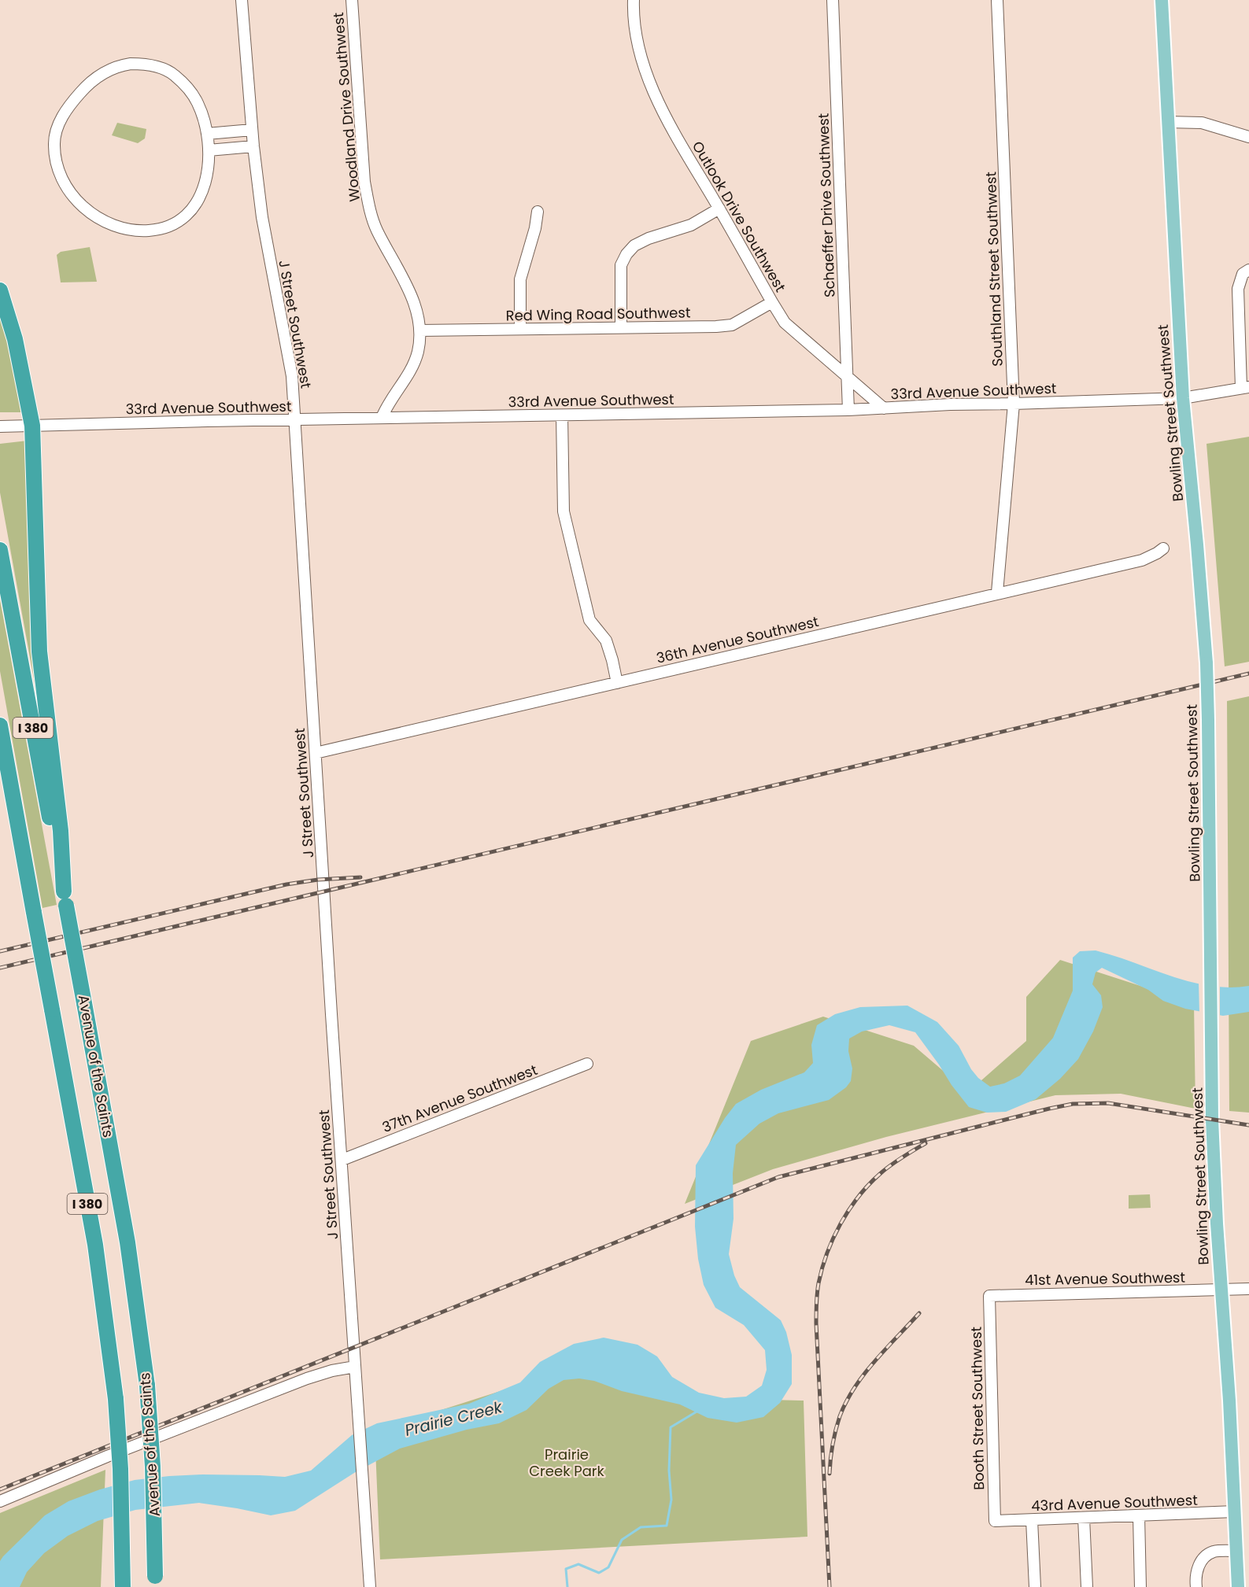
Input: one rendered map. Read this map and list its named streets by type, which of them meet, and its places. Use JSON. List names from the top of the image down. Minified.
{"streets":{"highway":["I 380","Avenue of the Saints"],"main road":["Bowling Street Southwest"],"street":["Woodland Drive Southwest","Schaeffer Drive Southwest","Outlook Drive Southwest","Southland Street Southwest","Red Wing Road Southwest","J Street Southwest","33rd Avenue Southwest","36th Avenue Southwest","37th Avenue Southwest","41st Avenue Southwest","Booth Street Southwest","43rd Avenue Southwest"]},"crossings":[["Woodland Drive Southwest","Red Wing Road Southwest"],["Woodland Drive Southwest","33rd Avenue Southwest"],["Schaeffer Drive Southwest","Outlook Drive Southwest"],["Schaeffer Drive Southwest","33rd Avenue Southwest"],["Outlook Drive Southwest","Red Wing Road Southwest"],["Outlook Drive Southwest","33rd Avenue Southwest"],["Southland Street Southwest","33rd Avenue Southwest"],["Southland Street Southwest","36th Avenue Southwest"],["J Street Southwest","33rd Avenue Southwest"],["J Street Southwest","36th Avenue Southwest"],["J Street Southwest","37th Avenue Southwest"],["33rd Avenue Southwest","Bowling Street Southwest"],["Bowling Street Southwest","41st Avenue Southwest"],["Bowling Street Southwest","43rd Avenue Southwest"],["41st Avenue Southwest","Booth Street Southwest"],["Booth Street Southwest","43rd Avenue Southwest"]],"water":["Prairie Creek"],"parks":["Prairie Creek Park"]}
